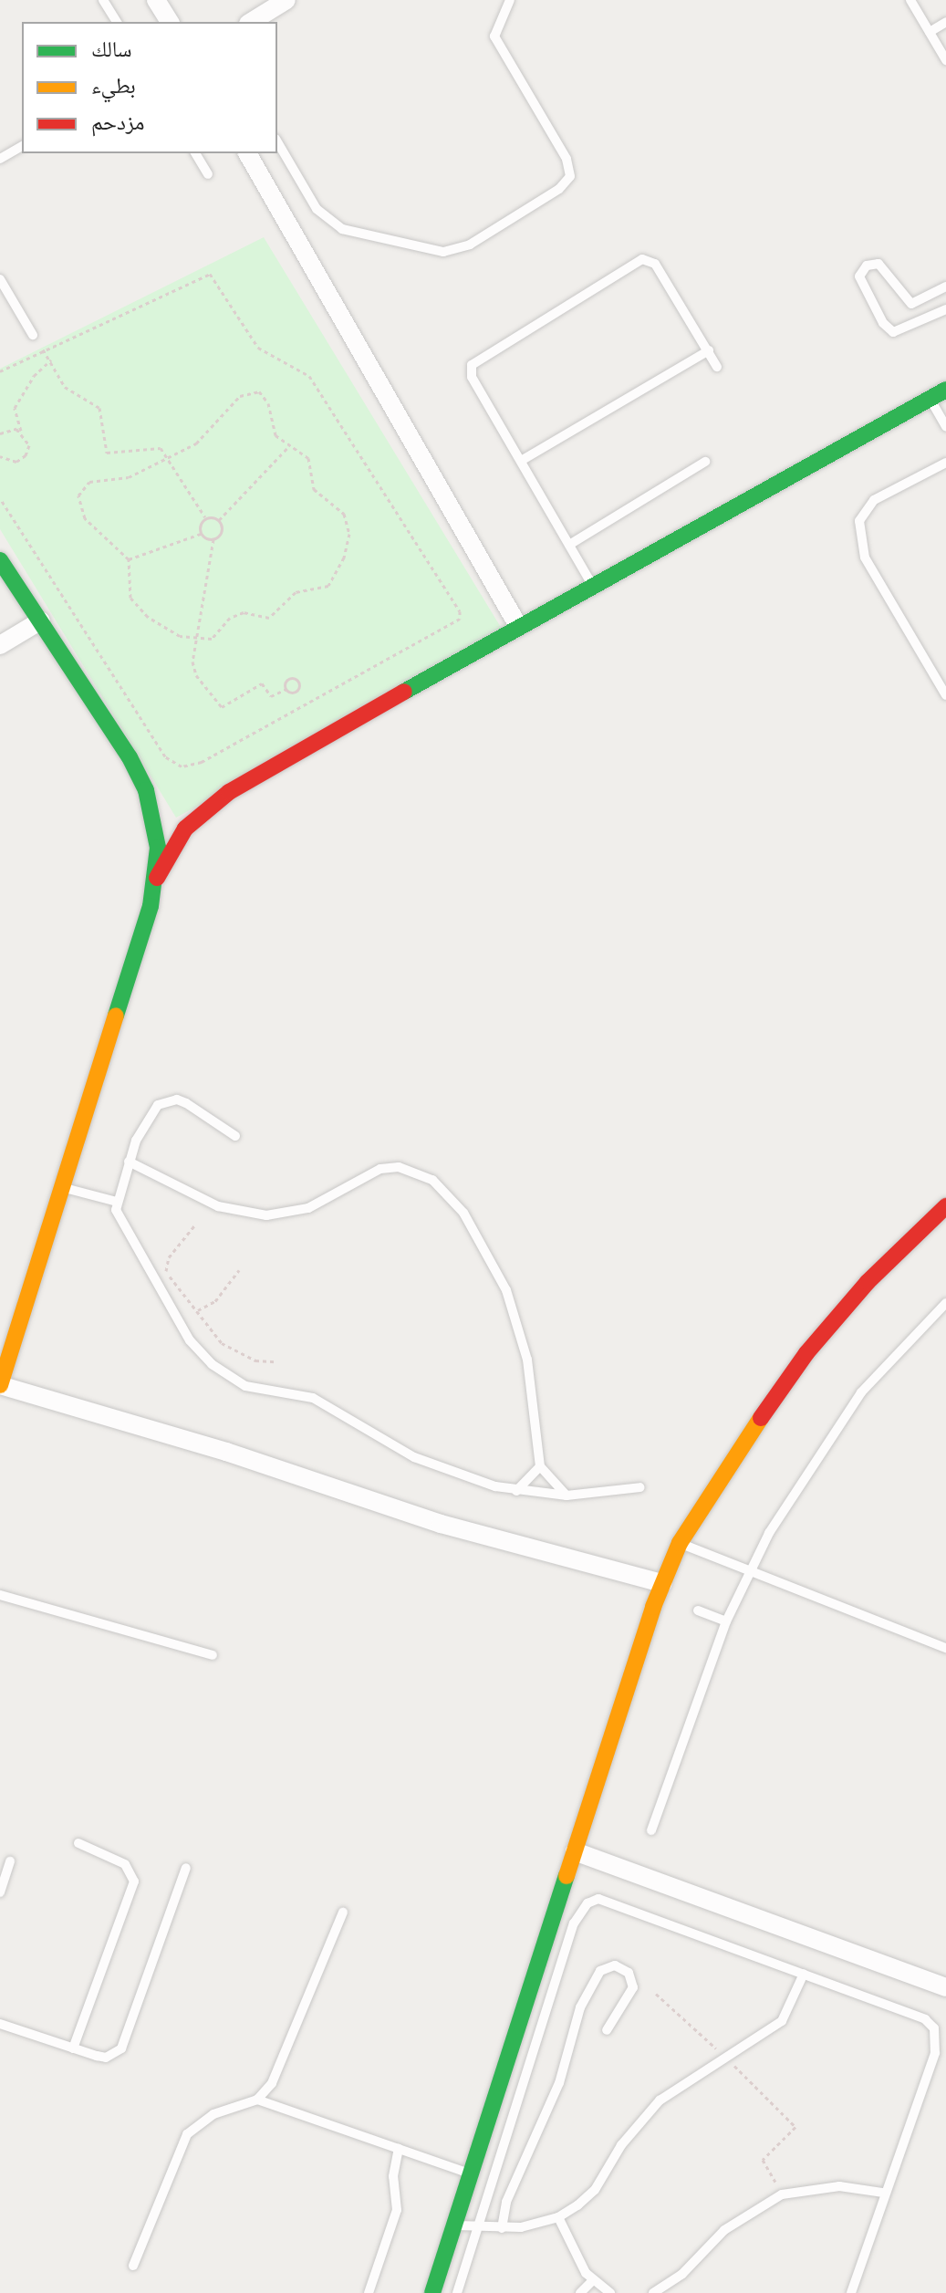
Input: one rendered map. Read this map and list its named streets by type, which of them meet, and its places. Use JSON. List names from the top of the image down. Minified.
{"legend":["سالك","بطيء","مزدحم"]}
